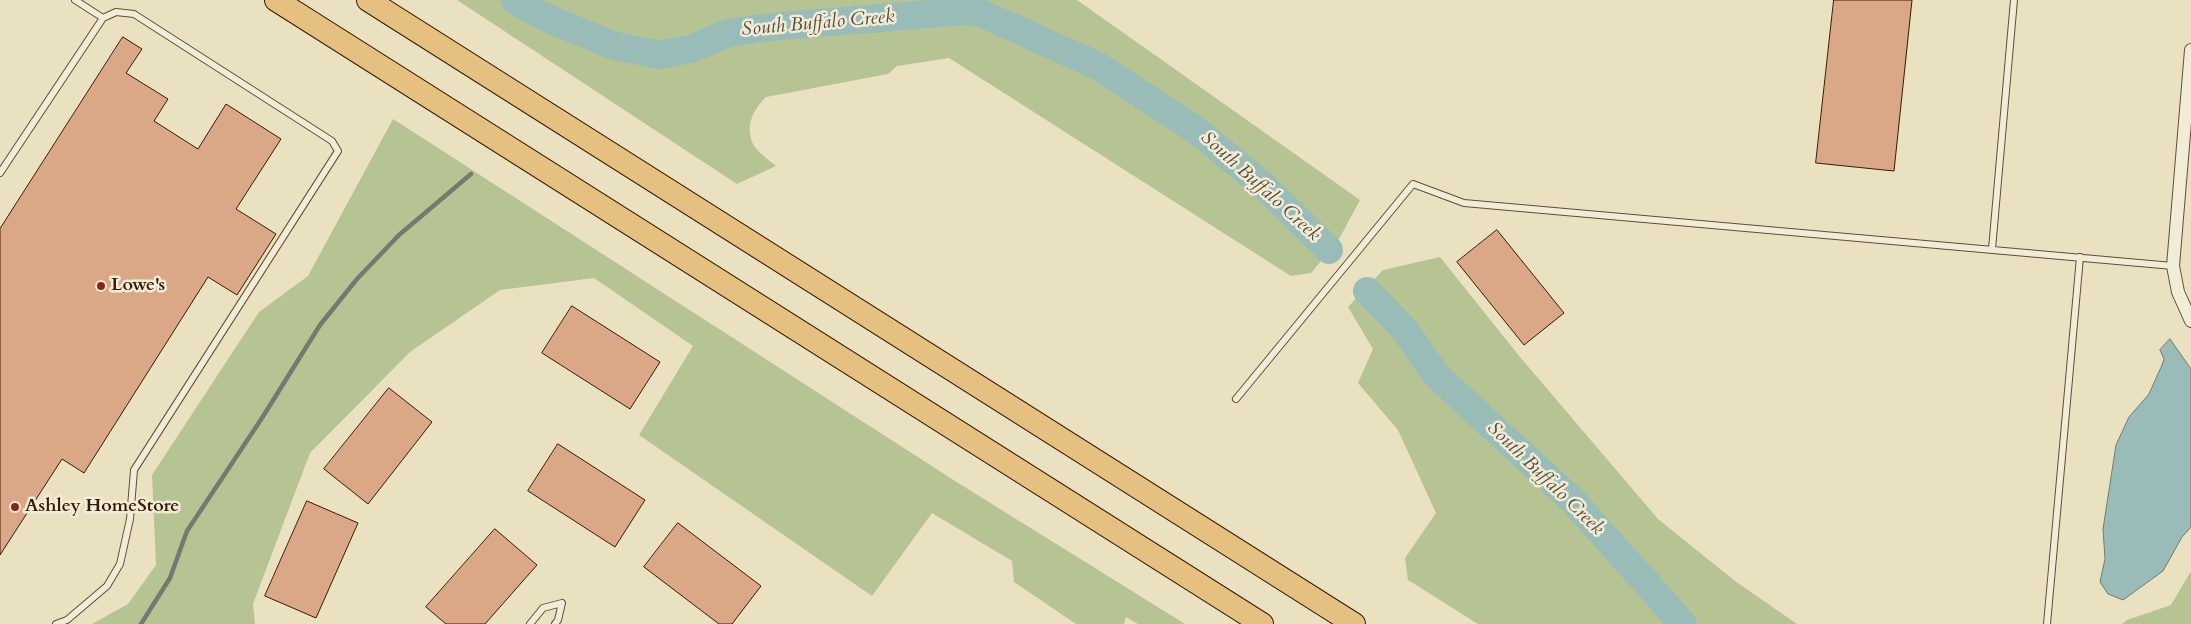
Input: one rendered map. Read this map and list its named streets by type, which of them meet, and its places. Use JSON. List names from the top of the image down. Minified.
{"water":["South Buffalo Creek"],"places":["Lowe's","Ashley HomeStore"]}
